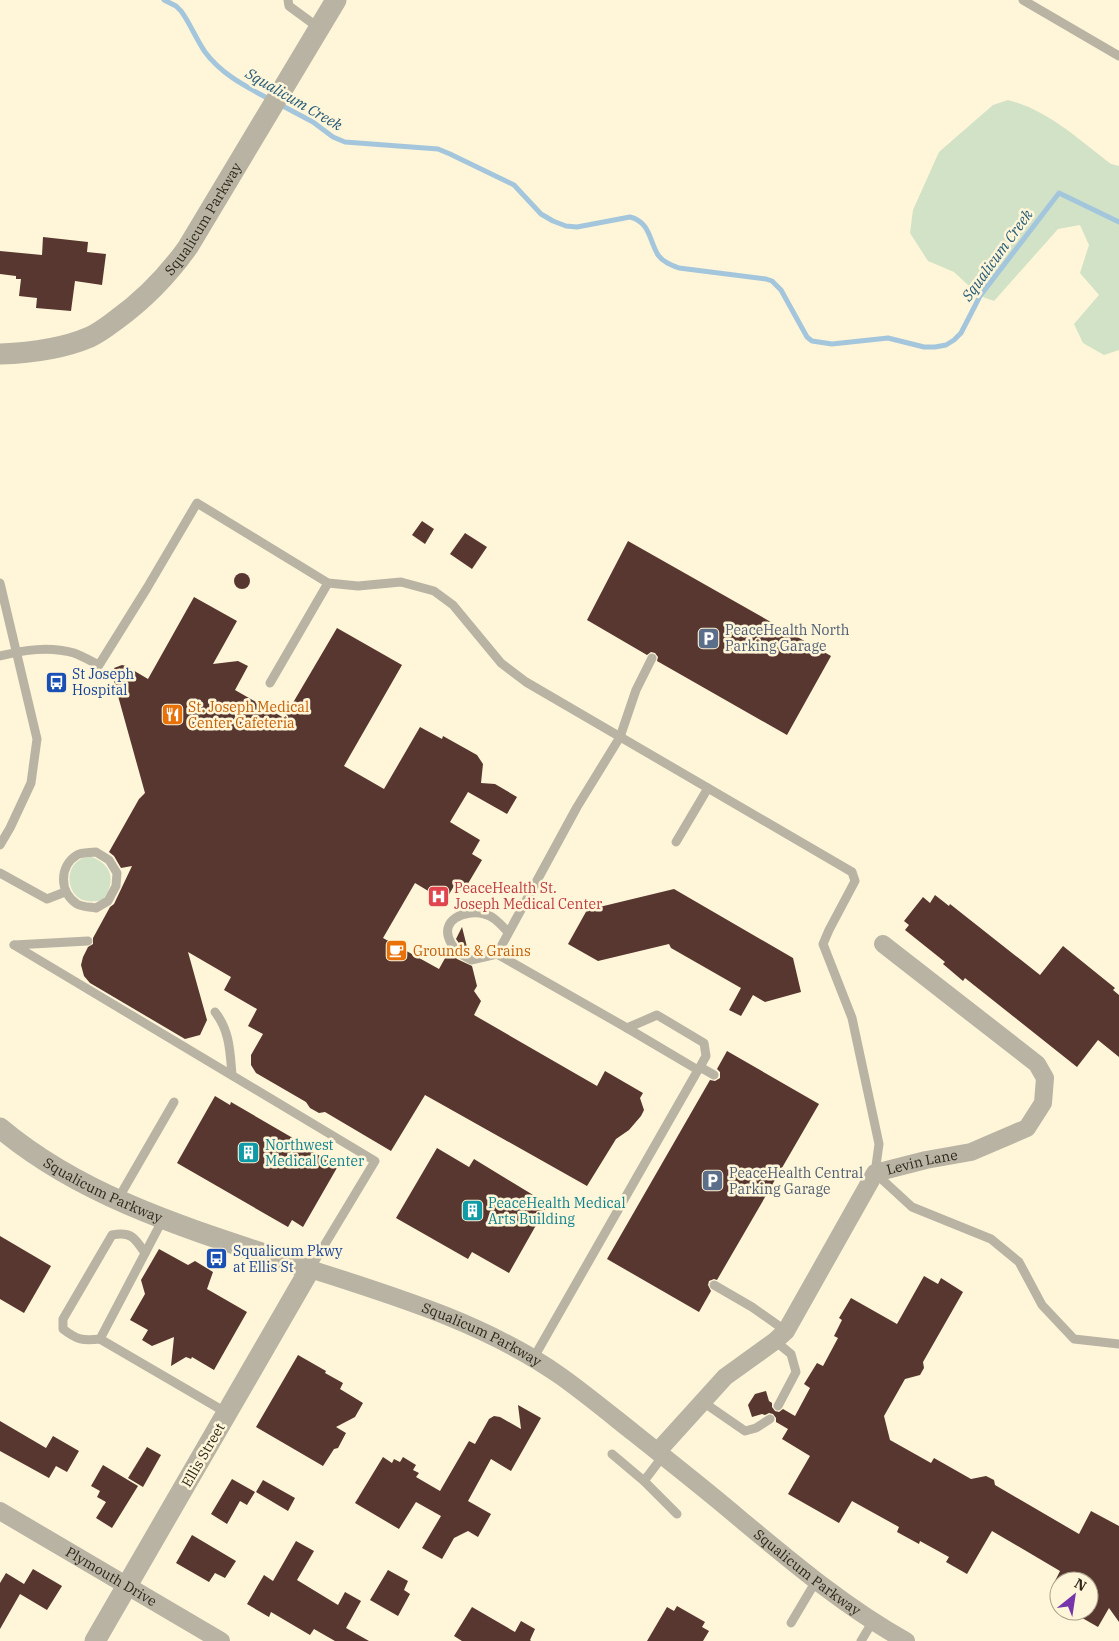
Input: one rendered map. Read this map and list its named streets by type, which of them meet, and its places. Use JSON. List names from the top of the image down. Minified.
{"streets":{"street":["Squalicum Parkway","Levin Lane","Ellis Street","Plymouth Drive"]},"crossings":[["Squalicum Parkway","Levin Lane"],["Squalicum Parkway","Ellis Street"],["Ellis Street","Plymouth Drive"]],"water":["Squalicum Creek"],"places":{"parking":["PeaceHealth North Parking Garage","PeaceHealth Central Parking Garage"],"bus stop":["St Joseph Hospital","Squalicum Pkwy at Ellis St"],"restaurant":["St. Joseph Medical Center Cafeteria"],"hospital":["PeaceHealth St. Joseph Medical Center"],"cafe":["Grounds & Grains"],"building":["Northwest Medical Center","PeaceHealth Medical Arts Building"]},"north":"top right"}
